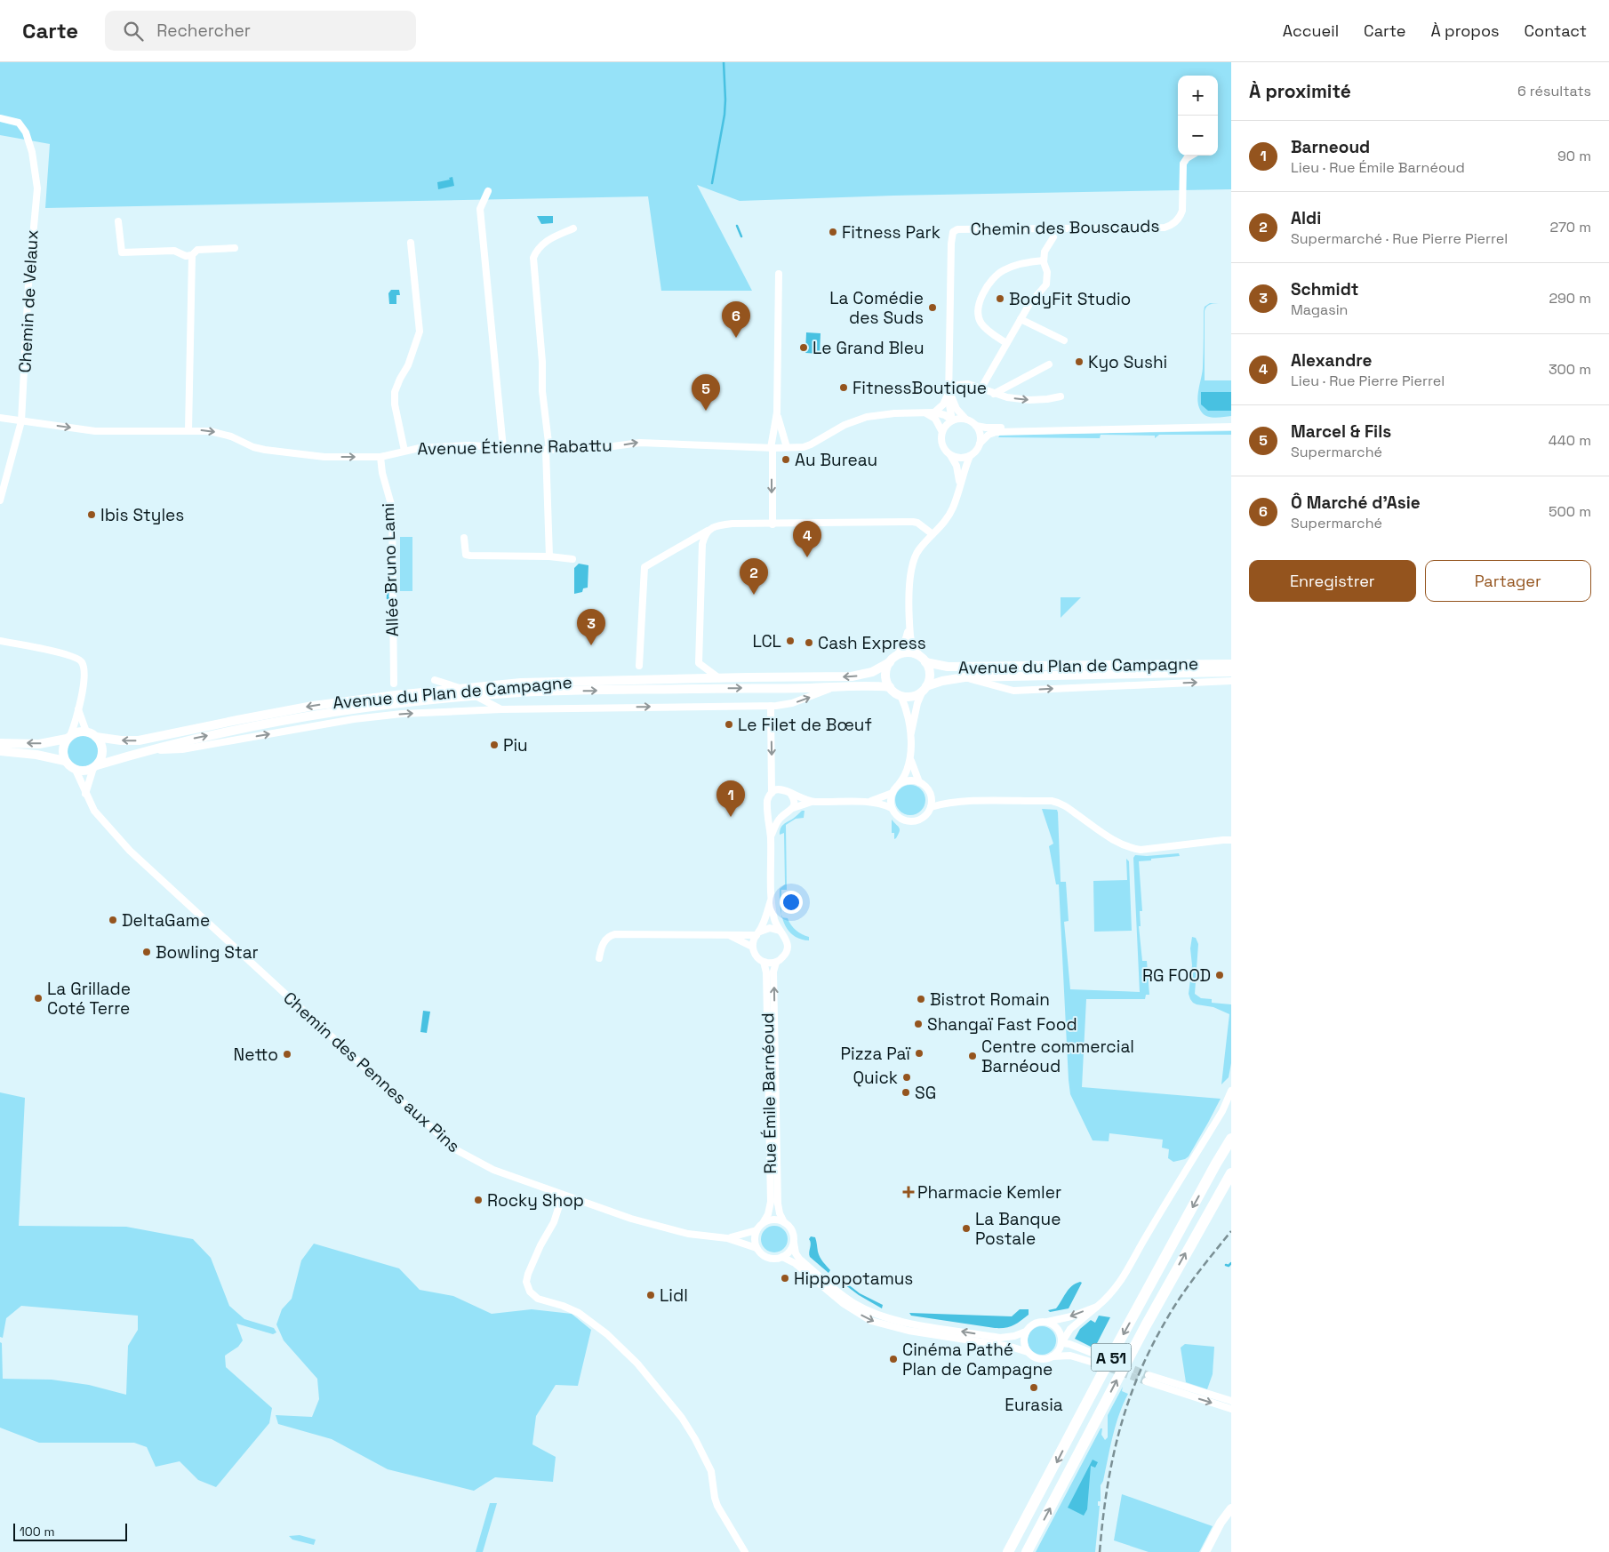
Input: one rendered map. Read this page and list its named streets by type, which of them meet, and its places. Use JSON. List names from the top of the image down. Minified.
{"streets":{"highway":["A 51"],"main road":["Avenue du Plan de Campagne"],"street":["Chemin des Bouscauds","Chemin de Velaux","Avenue Étienne Rabattu","Allée Bruno Lami","Chemin des Pennes aux Pins","Rue Émile Barnéoud"]},"crossings":[["Chemin des Bouscauds","Avenue Étienne Rabattu"],["Chemin de Velaux","Avenue Étienne Rabattu"],["Avenue Étienne Rabattu","Allée Bruno Lami"],["Avenue du Plan de Campagne","Chemin des Pennes aux Pins"],["Chemin des Pennes aux Pins","Rue Émile Barnéoud"]],"one_way":["Avenue Étienne Rabattu"],"places":{"other":["Fitness Park","BodyFit Studio","La Comédie des Suds","Le Grand Bleu","Kyo Sushi","FitnessBoutique","Au Bureau","Ibis Styles","LCL","Cash Express","Le Filet de Bœuf","Piu","DeltaGame","Bowling Star","RG FOOD","La Grillade Coté Terre","Bistrot Romain","Shangaï Fast Food","Pizza Paï","Netto","Centre commercial Barnéoud","Quick","SG","Rocky Shop","La Banque Postale","Hippopotamus","Lidl","Cinéma Pathé Plan de Campagne","Eurasia"],"health":["Pharmacie Kemler"]},"scale_bar":"100 m","page":{"header":"Carte","search":"Rechercher","nav":["Accueil","Carte","À propos","Contact"],"heading":["À proximité","6 résultats"],"map_buttons":["+","−"],"list":[{"mark":"1","name":"Barneoud","note":"Lieu · Rue Émile Barnéoud","value":"90 m"},{"mark":"2","name":"Aldi","note":"Supermarché · Rue Pierre Pierrel","value":"270 m"},{"mark":"3","name":"Schmidt","note":"Magasin","value":"290 m"},{"mark":"4","name":"Alexandre","note":"Lieu · Rue Pierre Pierrel","value":"300 m"},{"mark":"5","name":"Marcel & Fils","note":"Supermarché","value":"440 m"},{"mark":"6","name":"Ô Marché d'Asie","note":"Supermarché","value":"500 m"}],"pins":["6","5","4","2","3","1"],"buttons":["Enregistrer","Partager"],"scale":"100 m"}}
